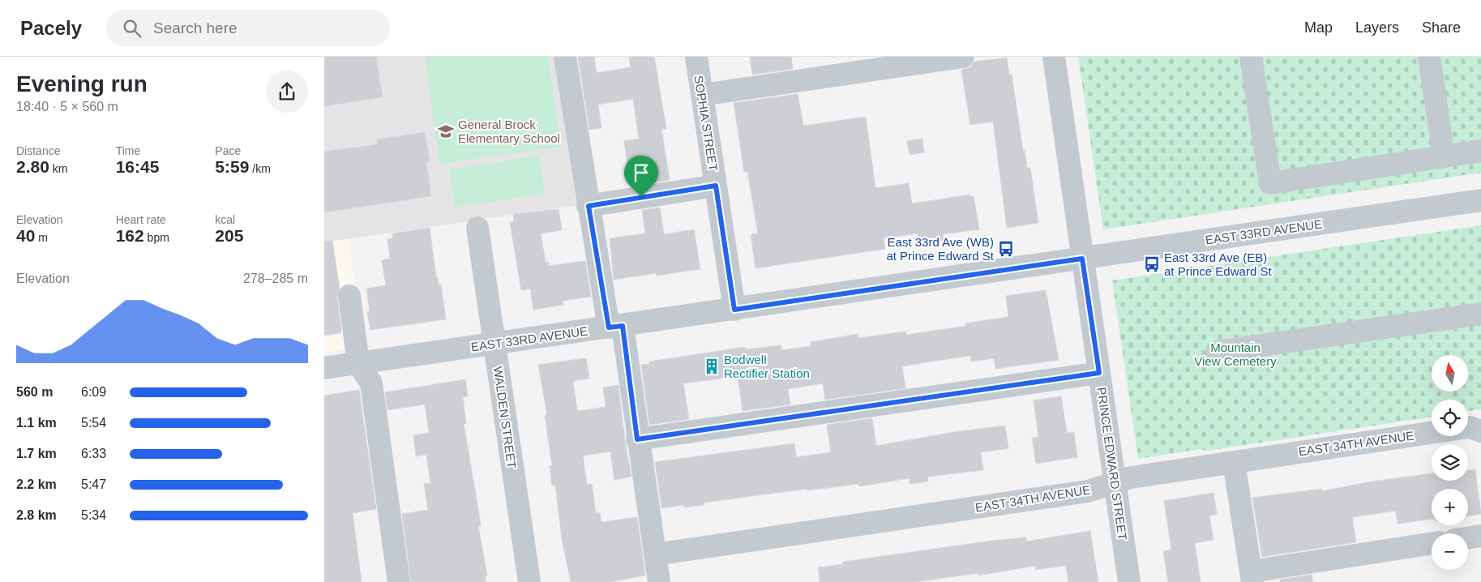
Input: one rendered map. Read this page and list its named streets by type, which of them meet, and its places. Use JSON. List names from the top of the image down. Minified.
{"streets":{"street":["SOPHIA STREET","EAST 33RD AVENUE","WALDEN STREET","EAST 34TH AVENUE","PRINCE EDWARD STREET"]},"crossings":[["SOPHIA STREET","EAST 33RD AVENUE"],["EAST 33RD AVENUE","WALDEN STREET"],["EAST 33RD AVENUE","PRINCE EDWARD STREET"],["EAST 34TH AVENUE","PRINCE EDWARD STREET"]],"parks":["Mountain View Cemetery"],"places":{"school or university":["General Brock Elementary School"],"bus stop":["East 33rd Ave (WB) at Prince Edward St","East 33rd Ave (EB) at Prince Edward St"],"building":["Bodwell Rectifier Station"]},"north":"top","page":{"header":"Pacely","search":"Search here","nav":["Map","Layers","Share"],"heading":["Evening run","18:40 · 5 × 560 m"],"stats":[["Distance","2.80 km"],["Time","16:45"],["Pace","5:59 /km"],["Elevation","40 m"],["Heart rate","162 bpm"],["kcal","205"]],"chart":["Elevation","278–285 m"],"map_buttons":["+","−"],"list":[{"name":"560 m","note":"6:09"},{"name":"1.1 km","note":"5:54"},{"name":"1.7 km","note":"6:33"},{"name":"2.2 km","note":"5:47"},{"name":"2.8 km","note":"5:34"}]}}
